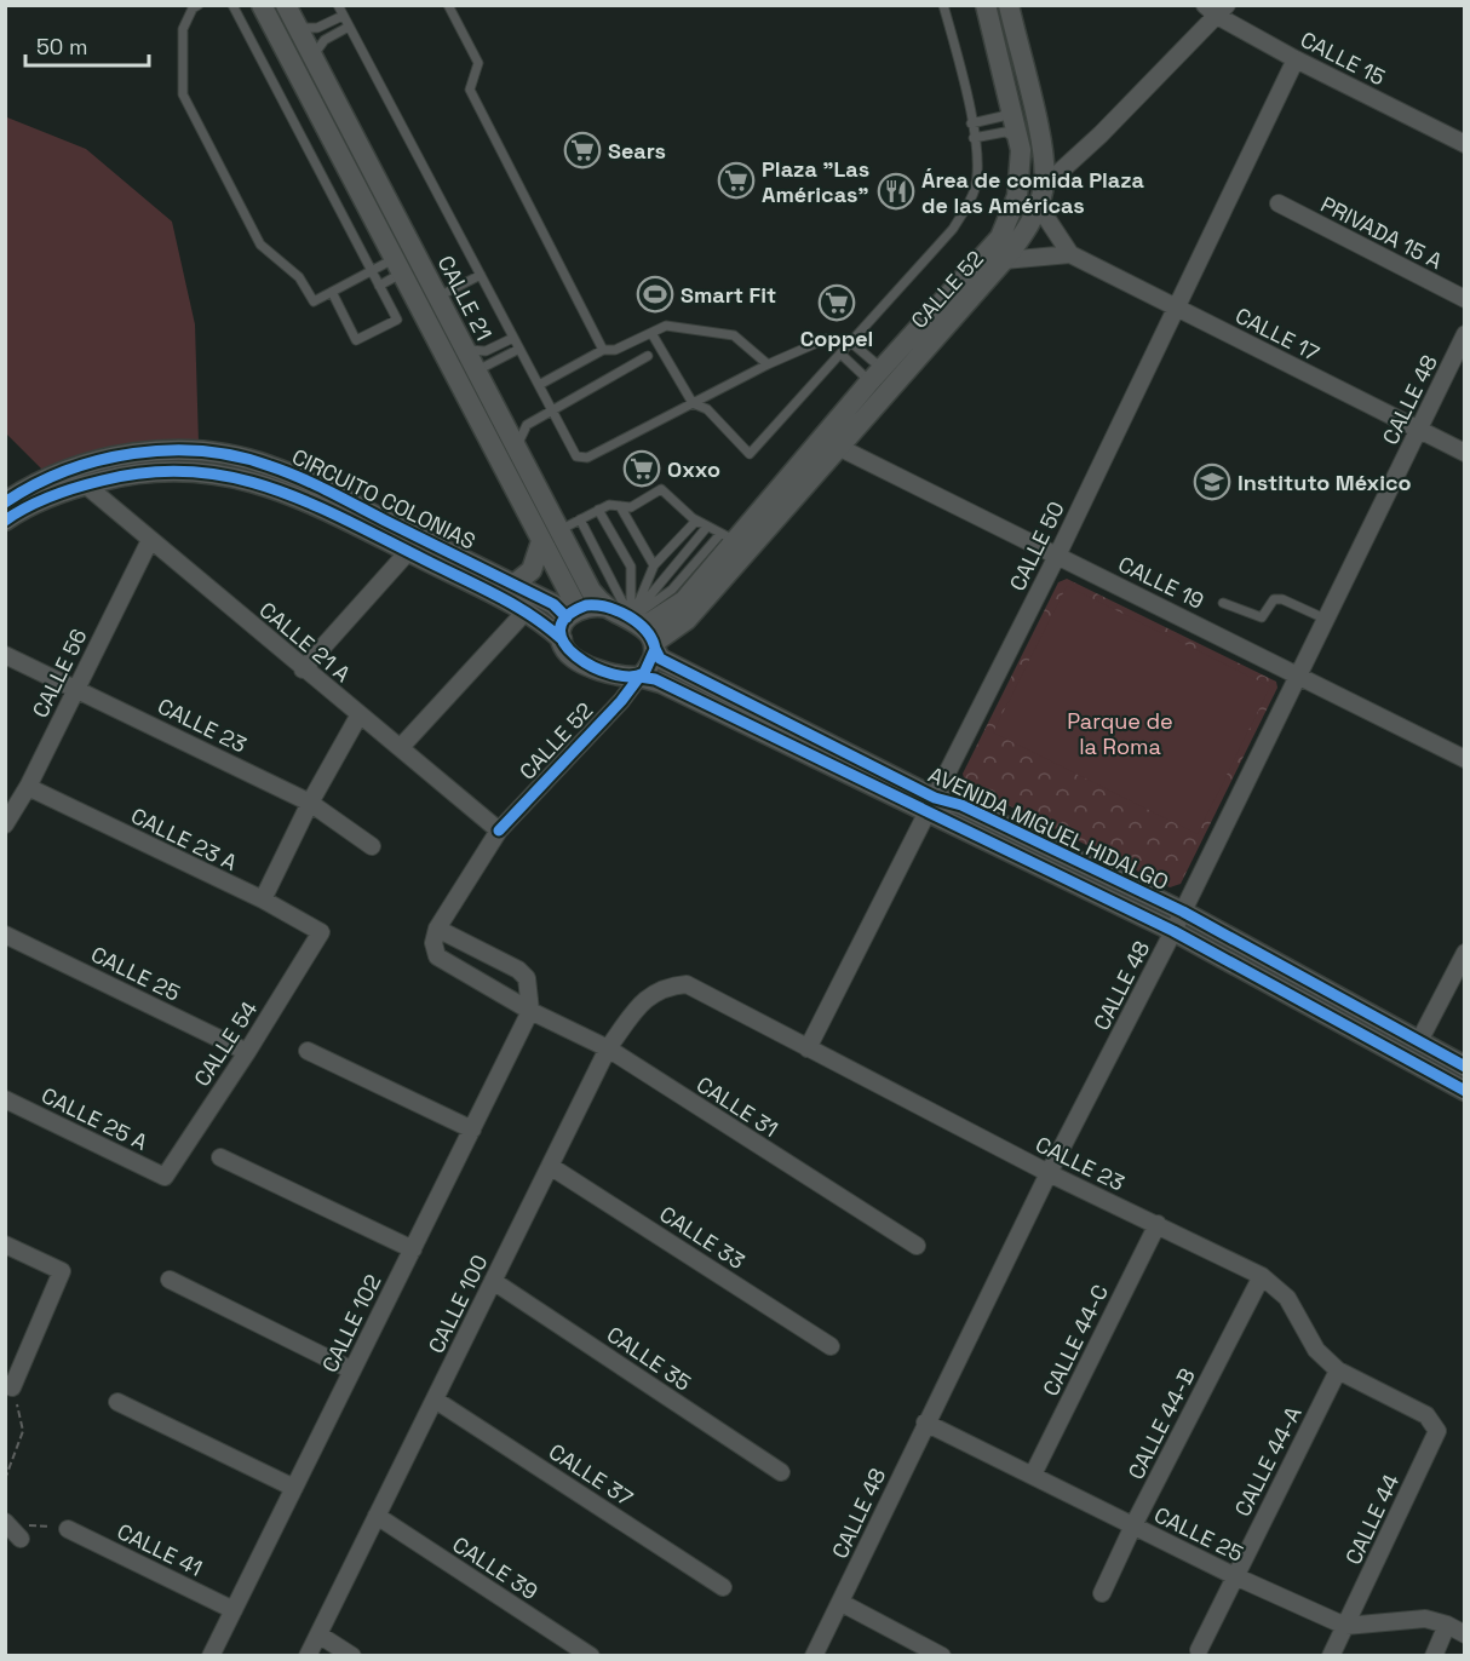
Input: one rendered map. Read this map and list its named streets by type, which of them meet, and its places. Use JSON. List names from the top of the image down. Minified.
{"streets":{"street":["CALLE 15","PRIVADA 15 A","CALLE 52","CALLE 21","CALLE 17","CALLE 48","CIRCUITO COLONIAS","CALLE 50","CALLE 19","CALLE 21 A","CALLE 56","CALLE 23","AVENIDA MIGUEL HIDALGO","CALLE 23 A","CALLE 25","CALLE 54","CALLE 31","CALLE 25 A","CALLE 33","CALLE 100","CALLE 102","CALLE 44-C","CALLE 35","CALLE 44-B","CALLE 44-A","CALLE 37","CALLE 44","CALLE 41","CALLE 39"]},"crossings":[["CALLE 15","CALLE 50"],["CALLE 52","CALLE 21"],["CALLE 52","CIRCUITO COLONIAS"],["CALLE 52","CALLE 19"],["CALLE 52","CALLE 21 A"],["CALLE 52","AVENIDA MIGUEL HIDALGO"],["CALLE 52","CALLE 31"],["CALLE 21","CIRCUITO COLONIAS"],["CALLE 21","AVENIDA MIGUEL HIDALGO"],["CALLE 17","CALLE 48"],["CALLE 17","CALLE 50"],["CALLE 48","CALLE 19"],["CALLE 48","CALLE 23"],["CALLE 48","AVENIDA MIGUEL HIDALGO"],["CALLE 48","CALLE 25"],["CIRCUITO COLONIAS","CALLE 21 A"],["CIRCUITO COLONIAS","AVENIDA MIGUEL HIDALGO"],["CALLE 50","CALLE 19"],["CALLE 50","CALLE 23"],["CALLE 50","AVENIDA MIGUEL HIDALGO"],["CALLE 21 A","CALLE 56"],["CALLE 56","CALLE 23"],["CALLE 56","CALLE 23 A"],["CALLE 23","CALLE 100"],["CALLE 23","CALLE 44-C"],["CALLE 23","CALLE 44-B"],["CALLE 23","CALLE 44-A"],["CALLE 23","CALLE 44"],["CALLE 23 A","CALLE 54"],["CALLE 25","CALLE 54"],["CALLE 25","CALLE 44-C"],["CALLE 25","CALLE 44-B"],["CALLE 25","CALLE 44-A"],["CALLE 25","CALLE 44"],["CALLE 54","CALLE 25 A"],["CALLE 31","CALLE 100"],["CALLE 31","CALLE 102"],["CALLE 33","CALLE 100"],["CALLE 100","CALLE 35"],["CALLE 100","CALLE 37"],["CALLE 100","CALLE 39"],["CALLE 102","CALLE 41"]],"parks":["Parque de la Roma"],"places":{"supermarket":["Sears","Plaza \"Las Américas\"","Coppel","Oxxo"],"restaurant":["Área de comida Plaza de las Américas"],"sports":["Smart Fit"],"school or university":["Instituto México"]},"scale_bar":"50 m"}
